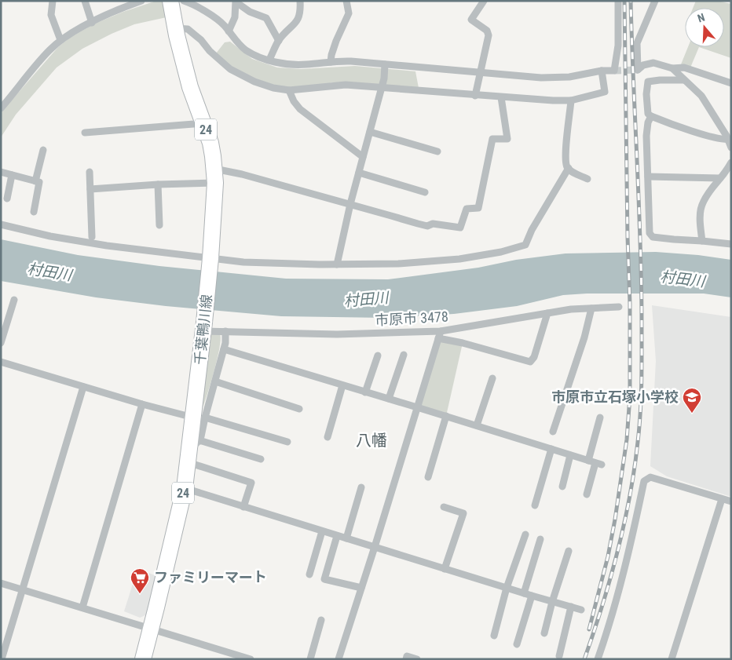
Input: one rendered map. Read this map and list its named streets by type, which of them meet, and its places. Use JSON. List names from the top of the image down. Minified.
{"streets":{"main road":["24","千葉鴨川線"],"street":["市原市 3478"]},"crossings":[["市原市 3478","千葉鴨川線"]],"districts":["八幡"],"water":["村田川"],"places":{"school or university":["市原市立石塚小学校"],"supermarket":["ファミリーマート"]},"north":"top"}
